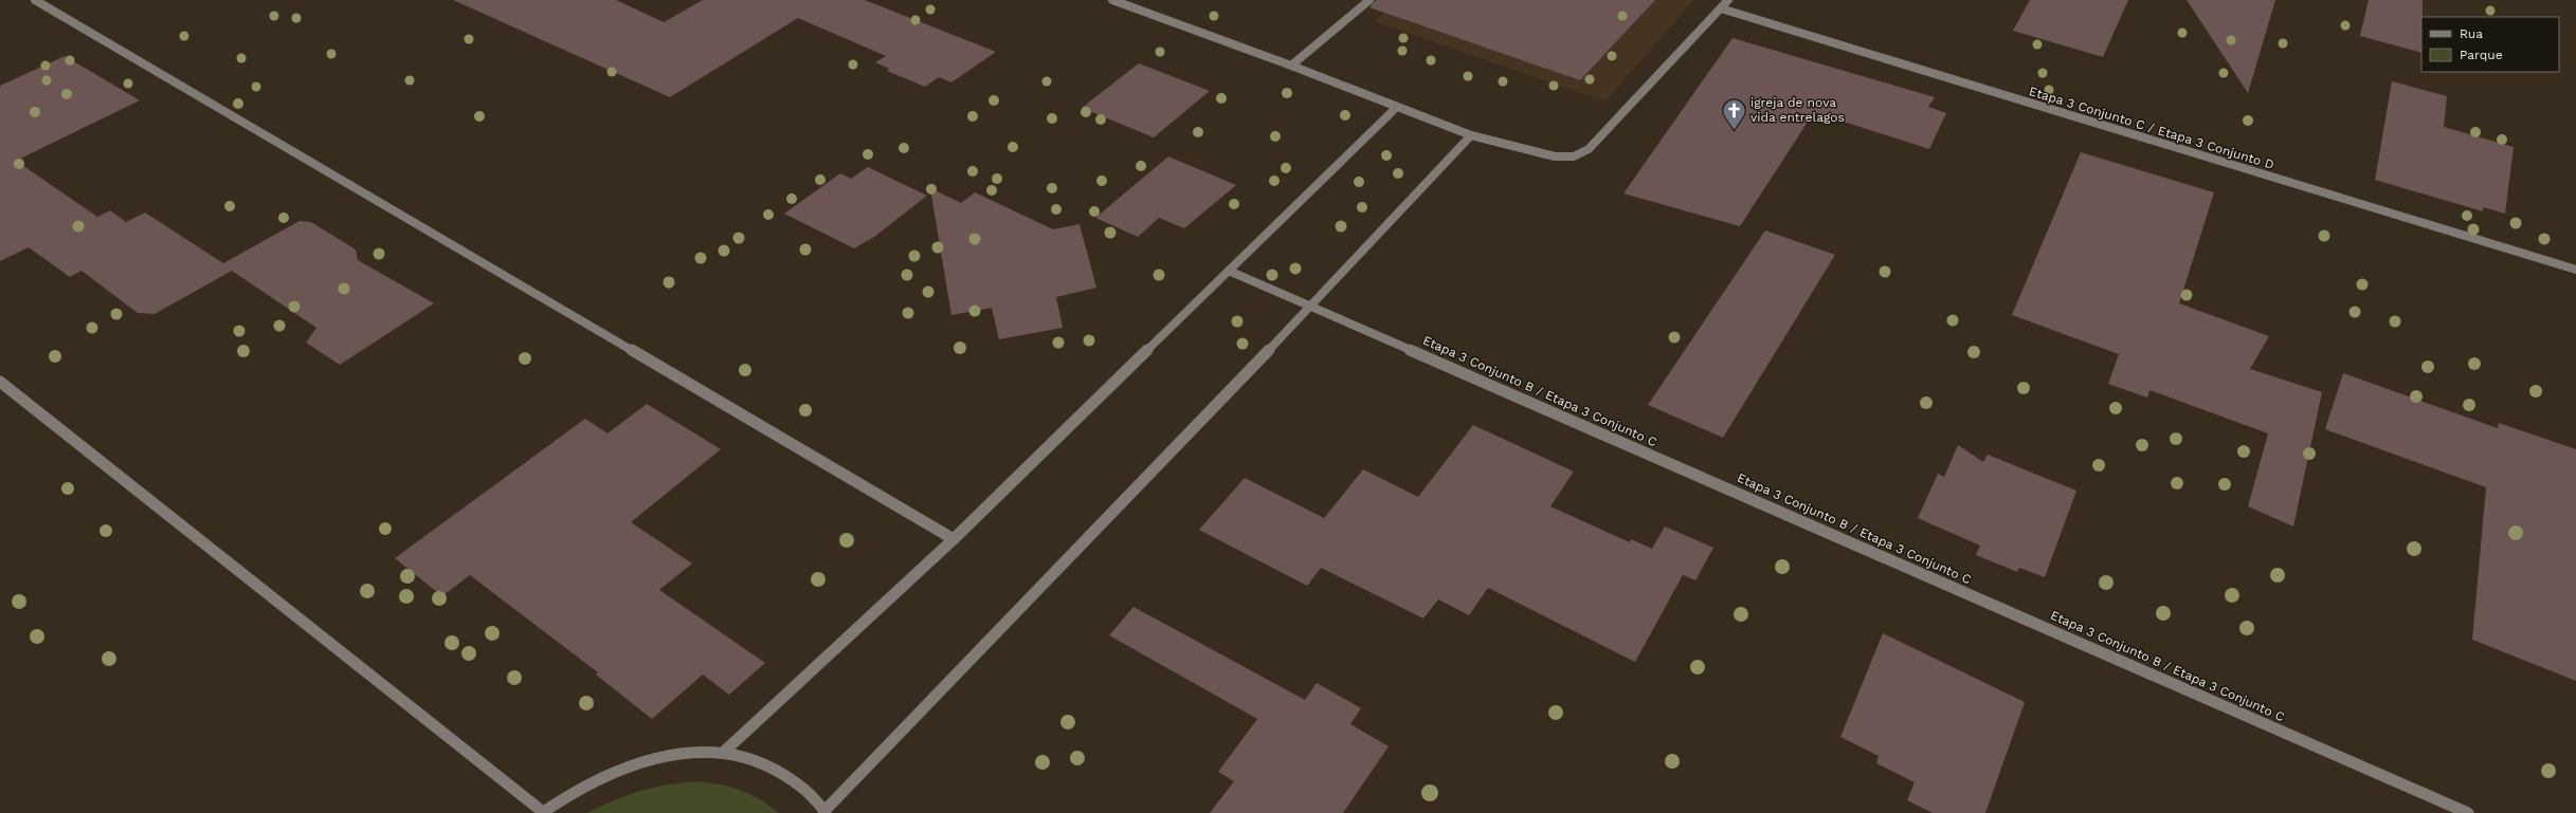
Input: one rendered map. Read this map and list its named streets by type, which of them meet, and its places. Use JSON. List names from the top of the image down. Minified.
{"streets":{"street":["Etapa 3 Conjunto C / Etapa 3 Conjunto D","Etapa 3 Conjunto B / Etapa 3 Conjunto C"]},"places":{"church":["igreja de nova vida entrelagos"]},"legend":["Rua","Parque"]}
